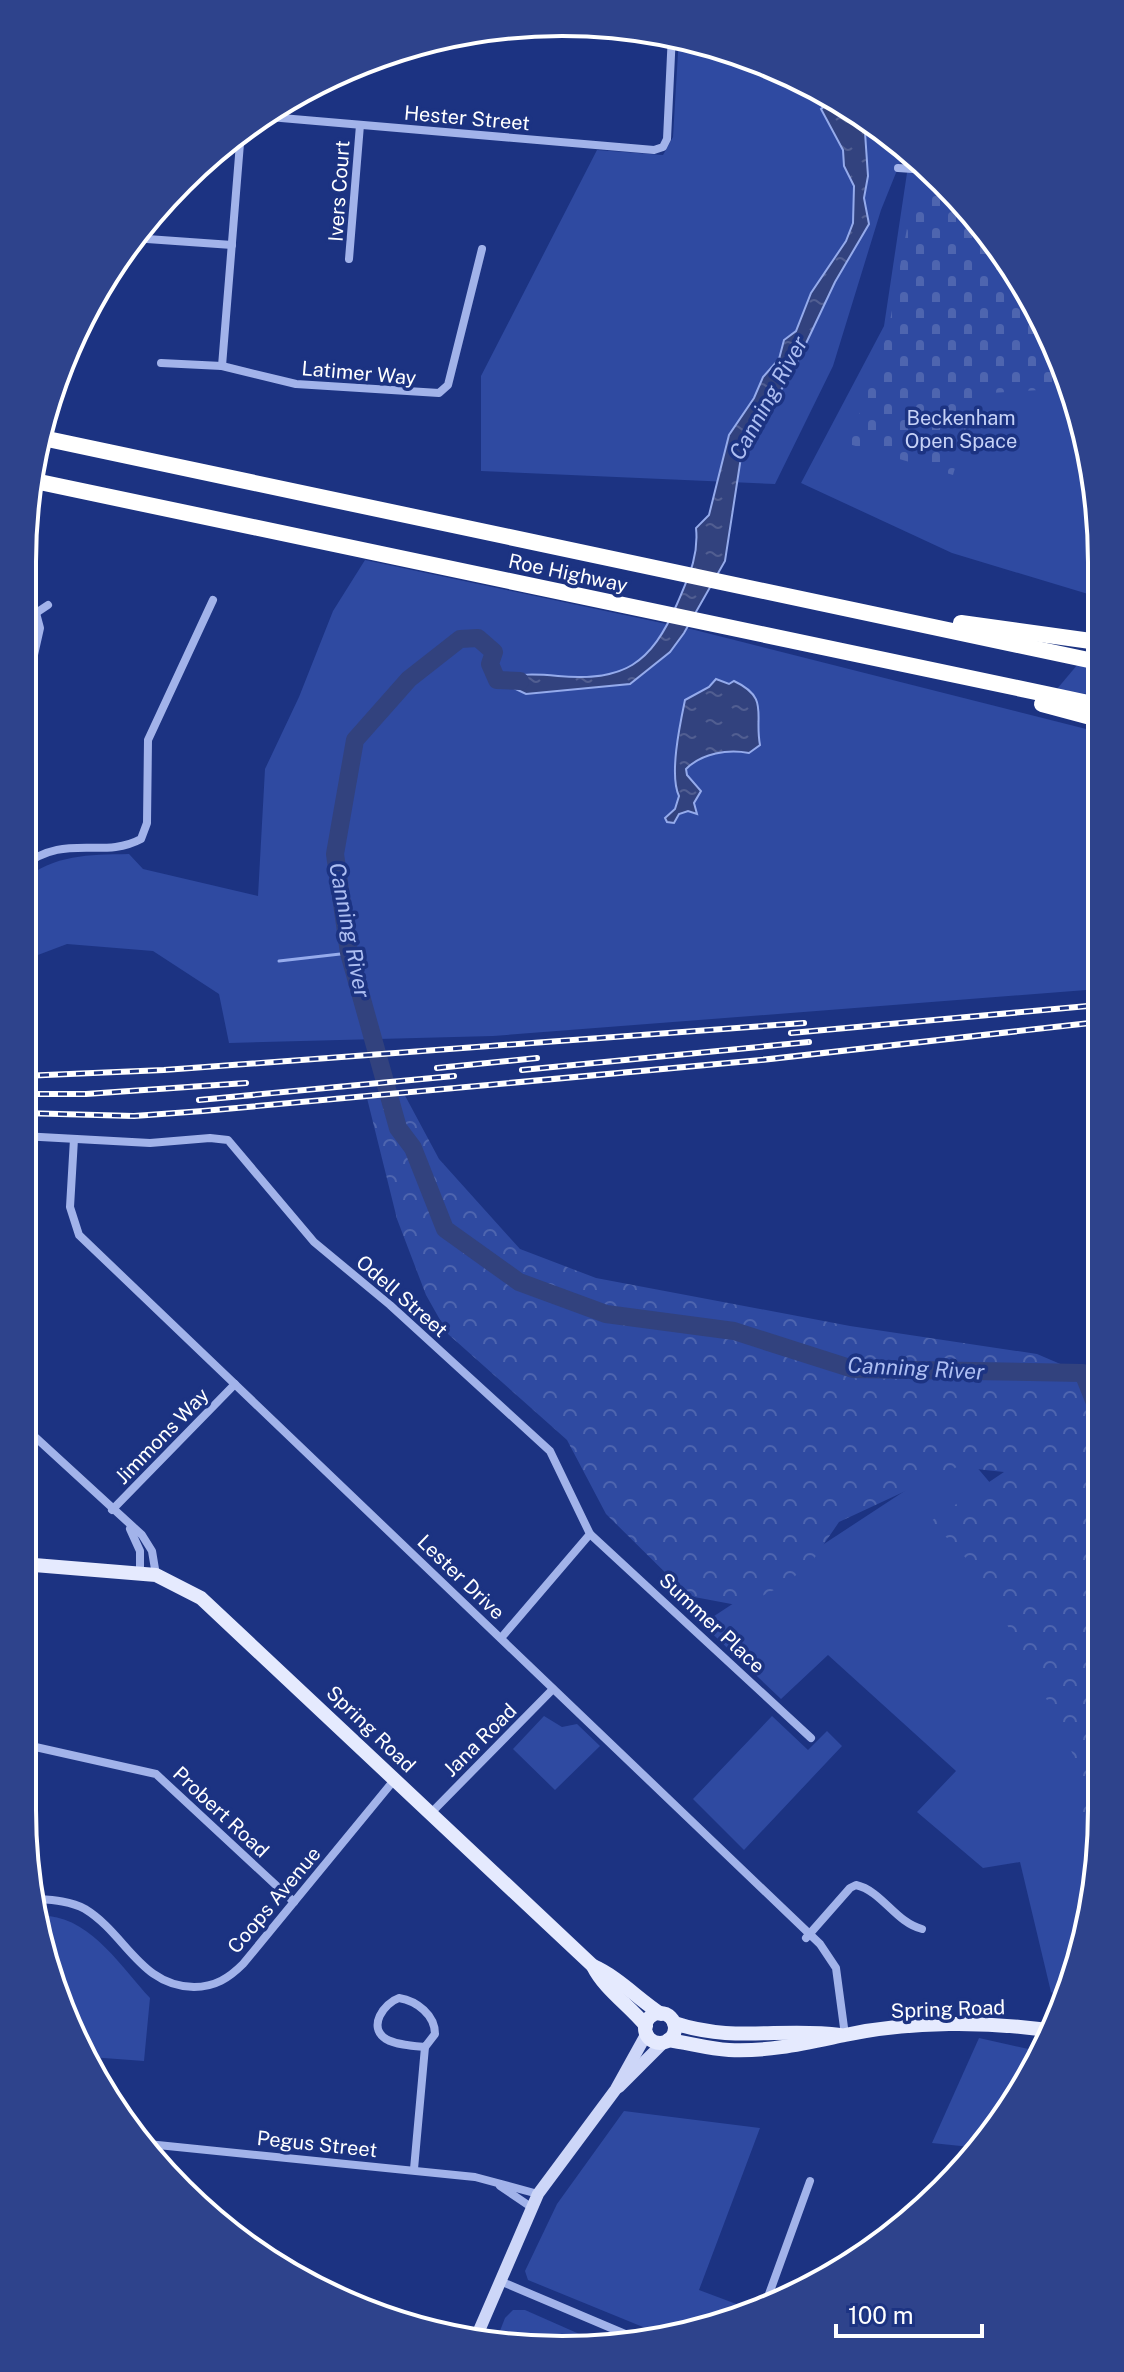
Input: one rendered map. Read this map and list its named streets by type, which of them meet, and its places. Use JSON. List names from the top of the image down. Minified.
{"streets":{"highway":["Roe Highway"],"main road":["Spring Road"],"street":["Hester Street","Ivers Court","Latimer Way","Odell Street","Jimmons Way","Lester Drive","Summer Place","Jana Road","Probert Road","Coops Avenue","Pegus Street"]},"crossings":[["Hester Street","Ivers Court"],["Odell Street","Lester Drive"],["Odell Street","Summer Place"],["Jimmons Way","Lester Drive"],["Lester Drive","Spring Road"],["Lester Drive","Jana Road"],["Spring Road","Jana Road"],["Spring Road","Coops Avenue"],["Probert Road","Coops Avenue"]],"water":["Canning River"],"parks":["Beckenham Open Space"],"scale_bar":"100 m"}
